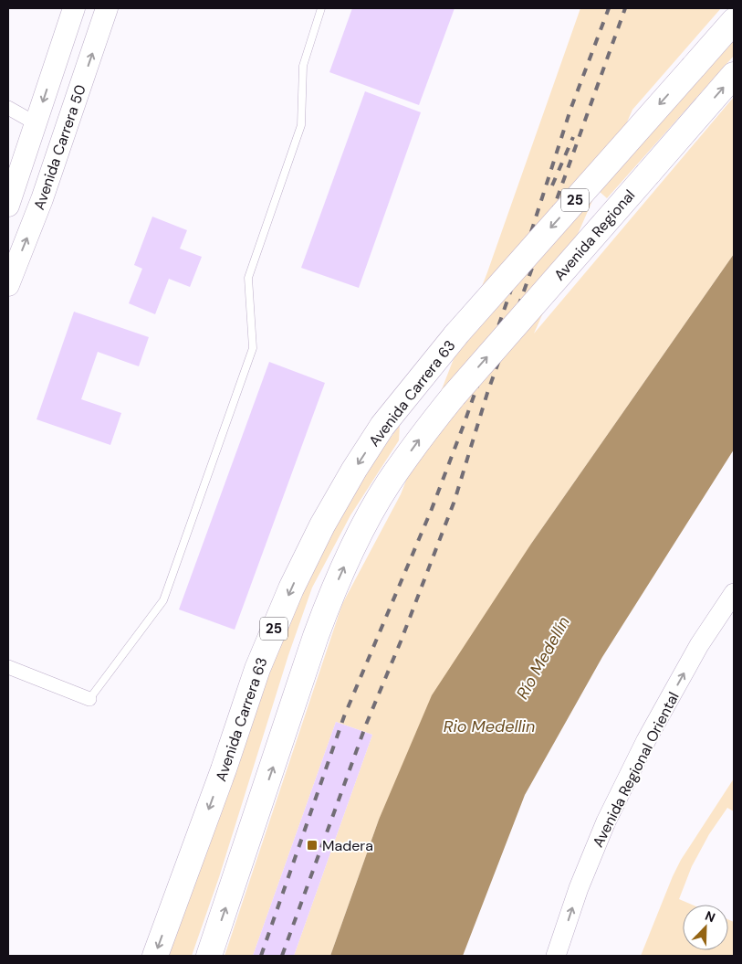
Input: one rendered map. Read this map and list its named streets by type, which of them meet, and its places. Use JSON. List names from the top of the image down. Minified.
{"streets":{"highway":["25","Avenida Regional","Avenida Carrera 63"],"main road":["Avenida Carrera 50","Avenida Regional Oriental"]},"one_way":["Avenida Regional","Avenida Carrera 63","Avenida Regional Oriental"],"water":["Río Medellín","Rio Medellin"],"places":{"transit":["Madera"]},"north":"top right"}
